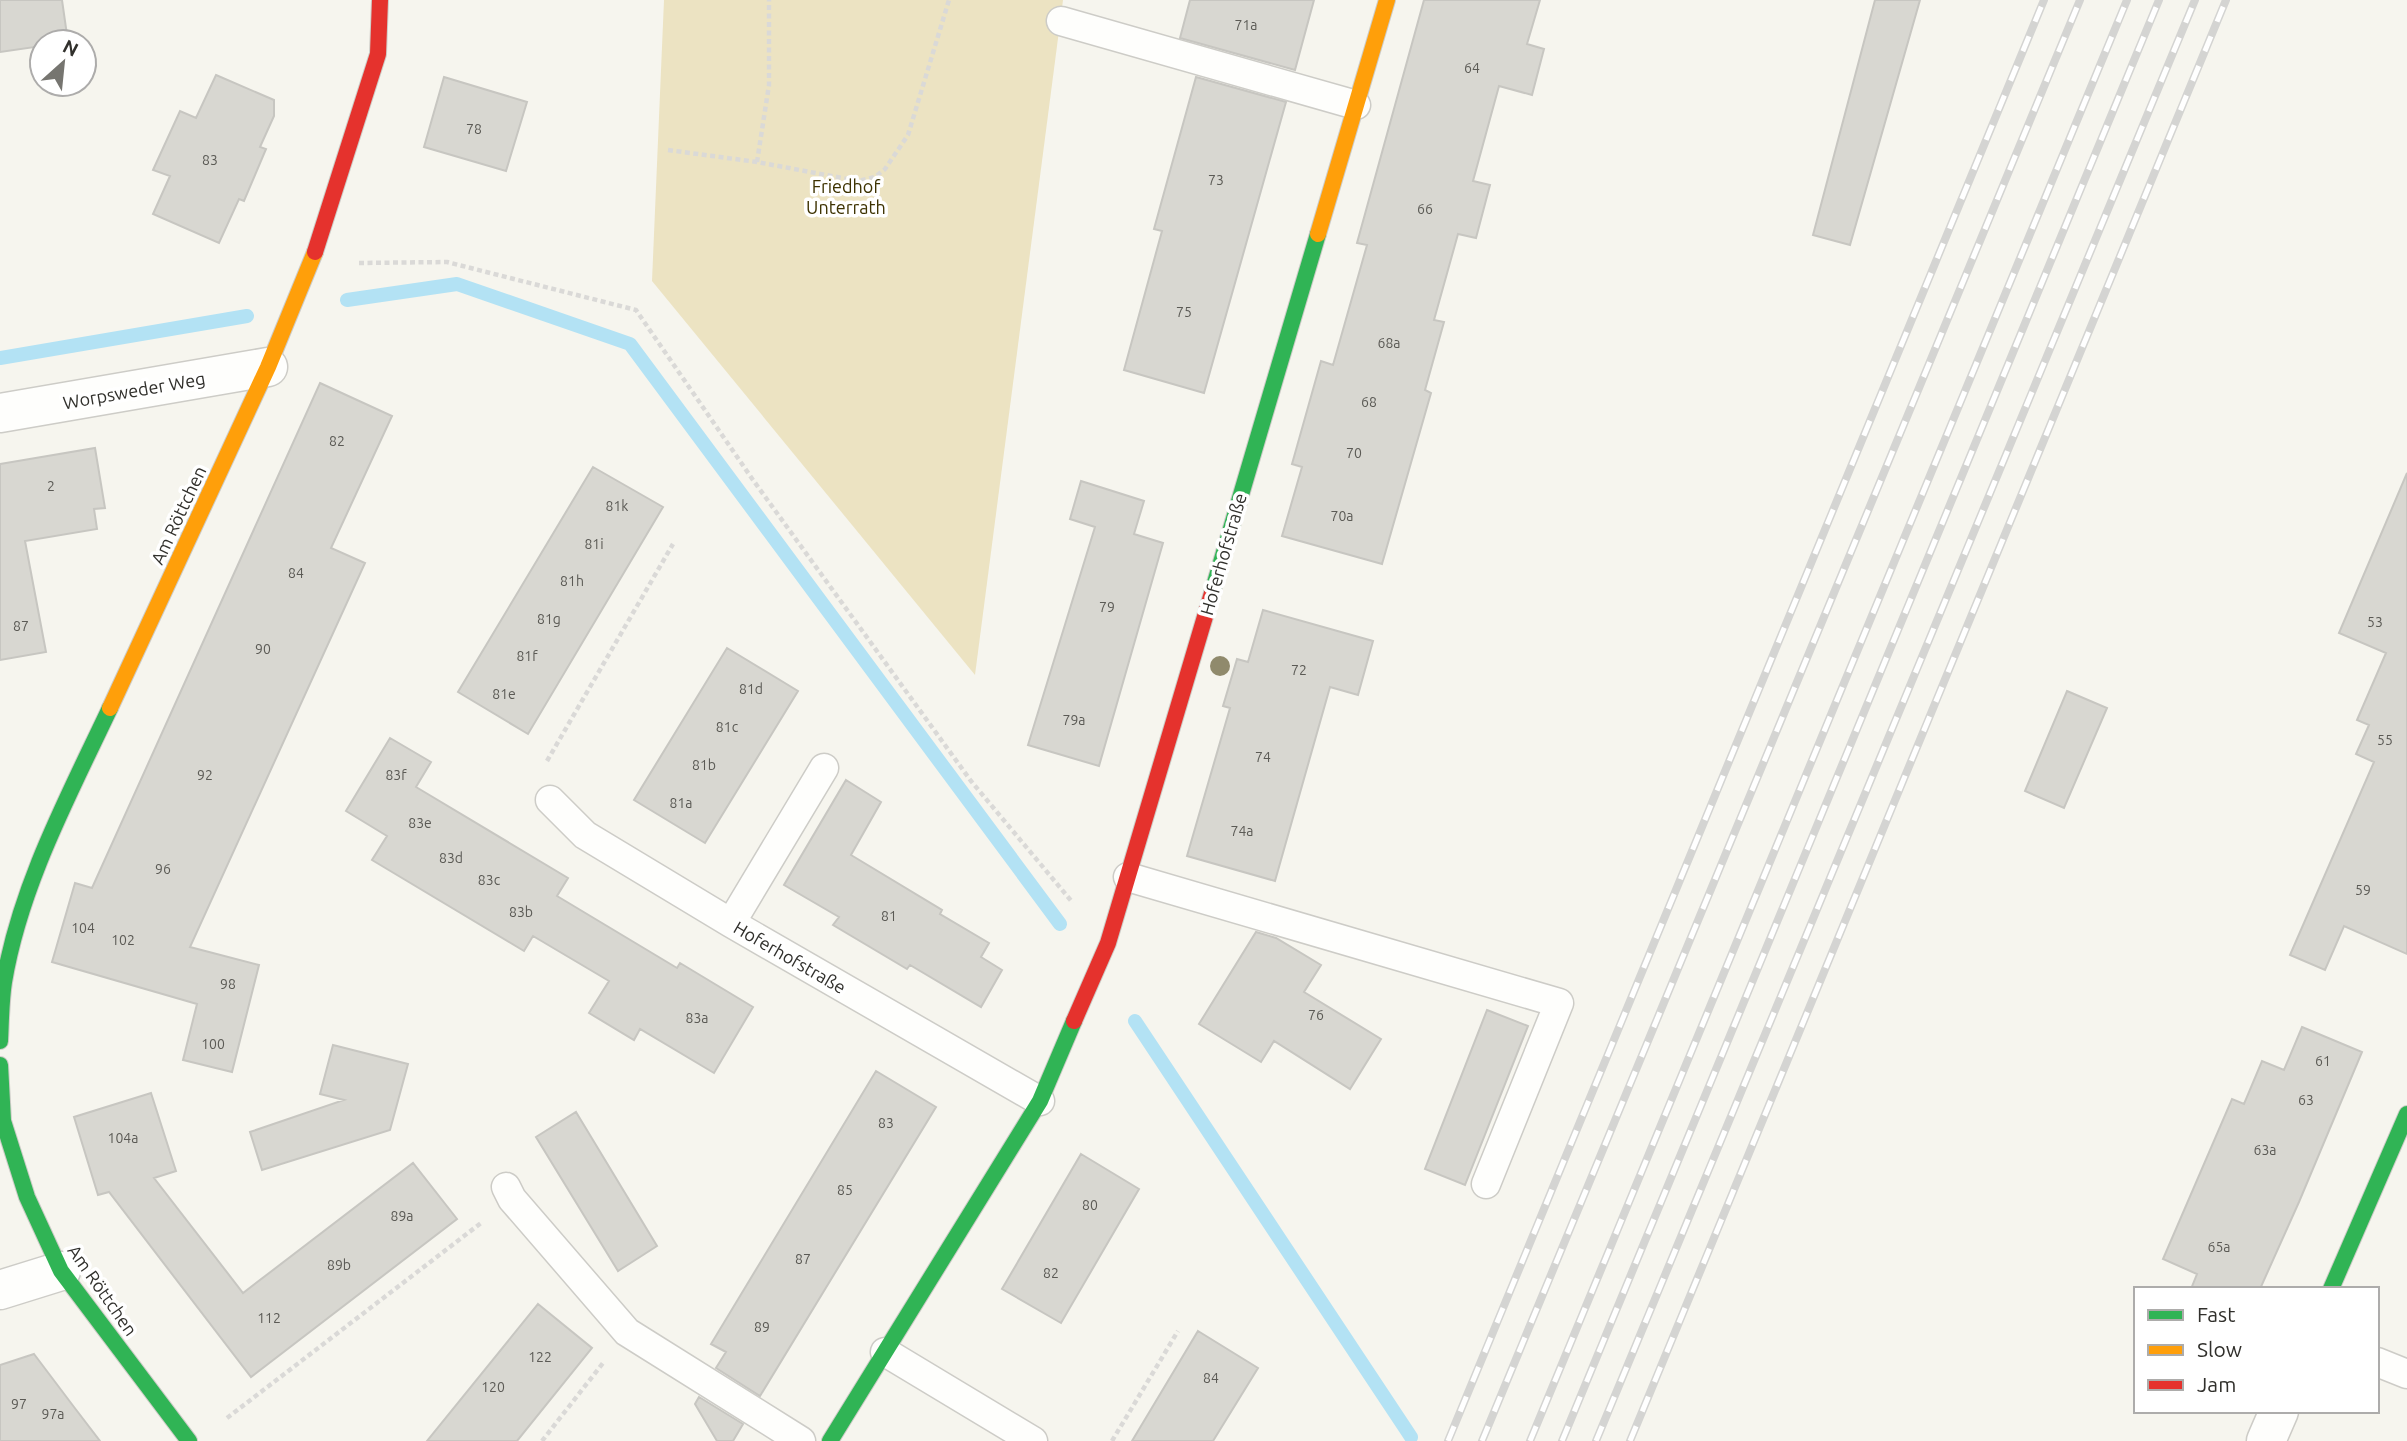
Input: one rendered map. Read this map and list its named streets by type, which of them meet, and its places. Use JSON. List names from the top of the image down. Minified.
{"streets":{"street":["Worpsweder Weg","Am Röttchen","Hoferhofstraße"]},"crossings":[["Worpsweder Weg","Am Röttchen"]],"parks":["Friedhof Unterrath"],"house_numbers":["71a","64","78","83","73","66","75","68a","68","82","70","2","81k","70a","81i","84","81h","79","81g","53","87","90","81f","72","81d","81e","79a","81c","55","74","81b","92","83f","81a","83e","74a","83d","96","83c","59","83b","81","104","102","98","76","83a","100","61","63","83","104a","63a","85","80","89a","65a","87","89b","82","112","89","122","84","120","97","97a"],"legend":["Fast","Slow","Jam"],"north":"top right"}
